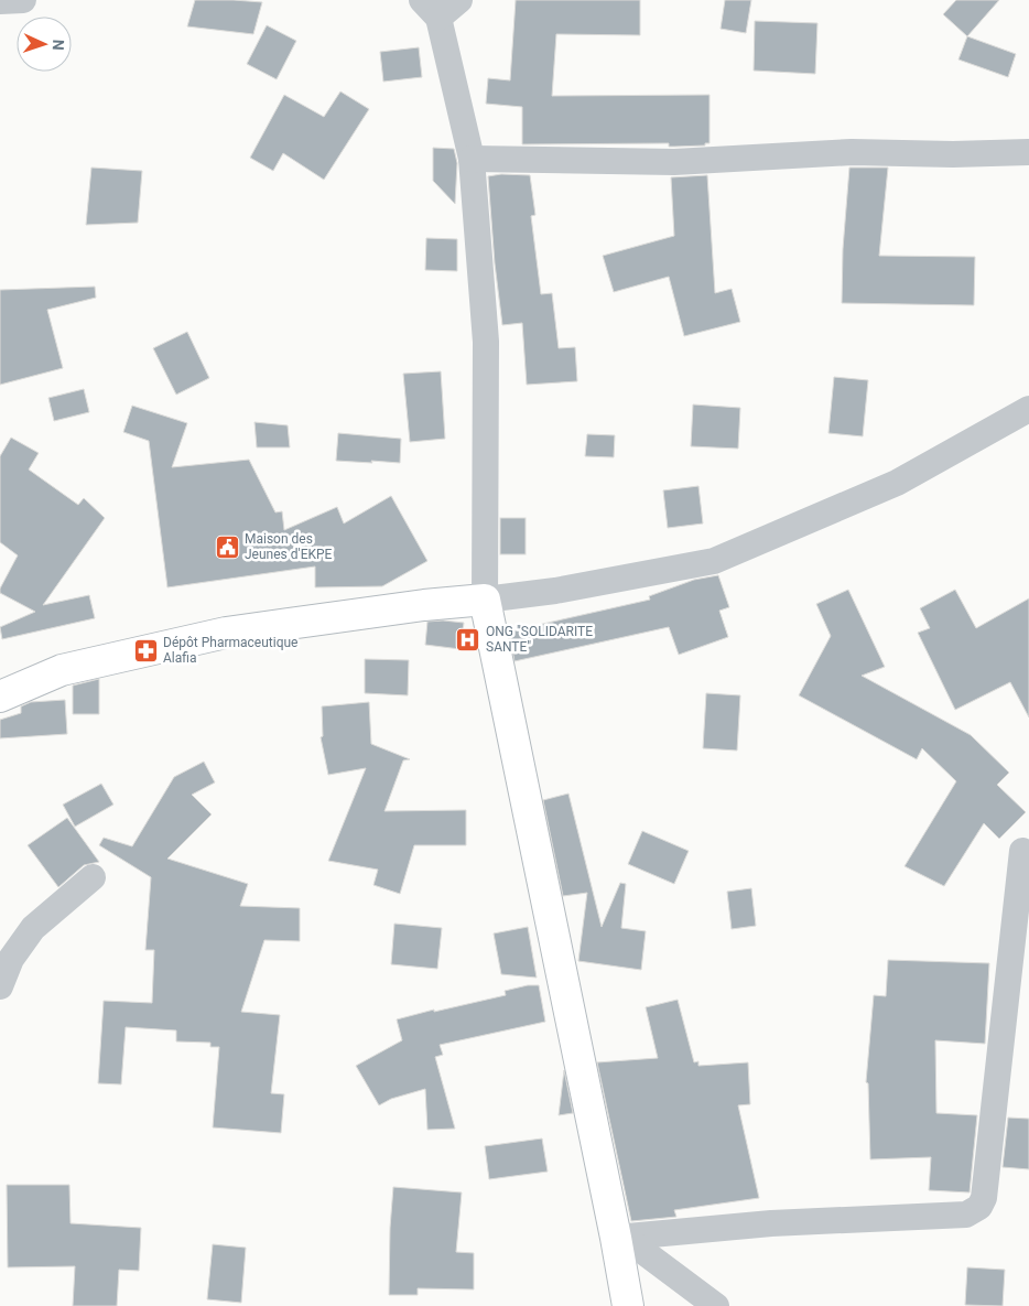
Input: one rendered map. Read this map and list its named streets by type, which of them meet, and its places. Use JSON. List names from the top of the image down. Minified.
{"places":{"public building":["Maison des Jeunes d'EKPE"],"hospital":["ONG \"SOLIDARITE SANTE\""],"pharmacy":["Dépôt Pharmaceutique Alafia"]},"north":"right"}
